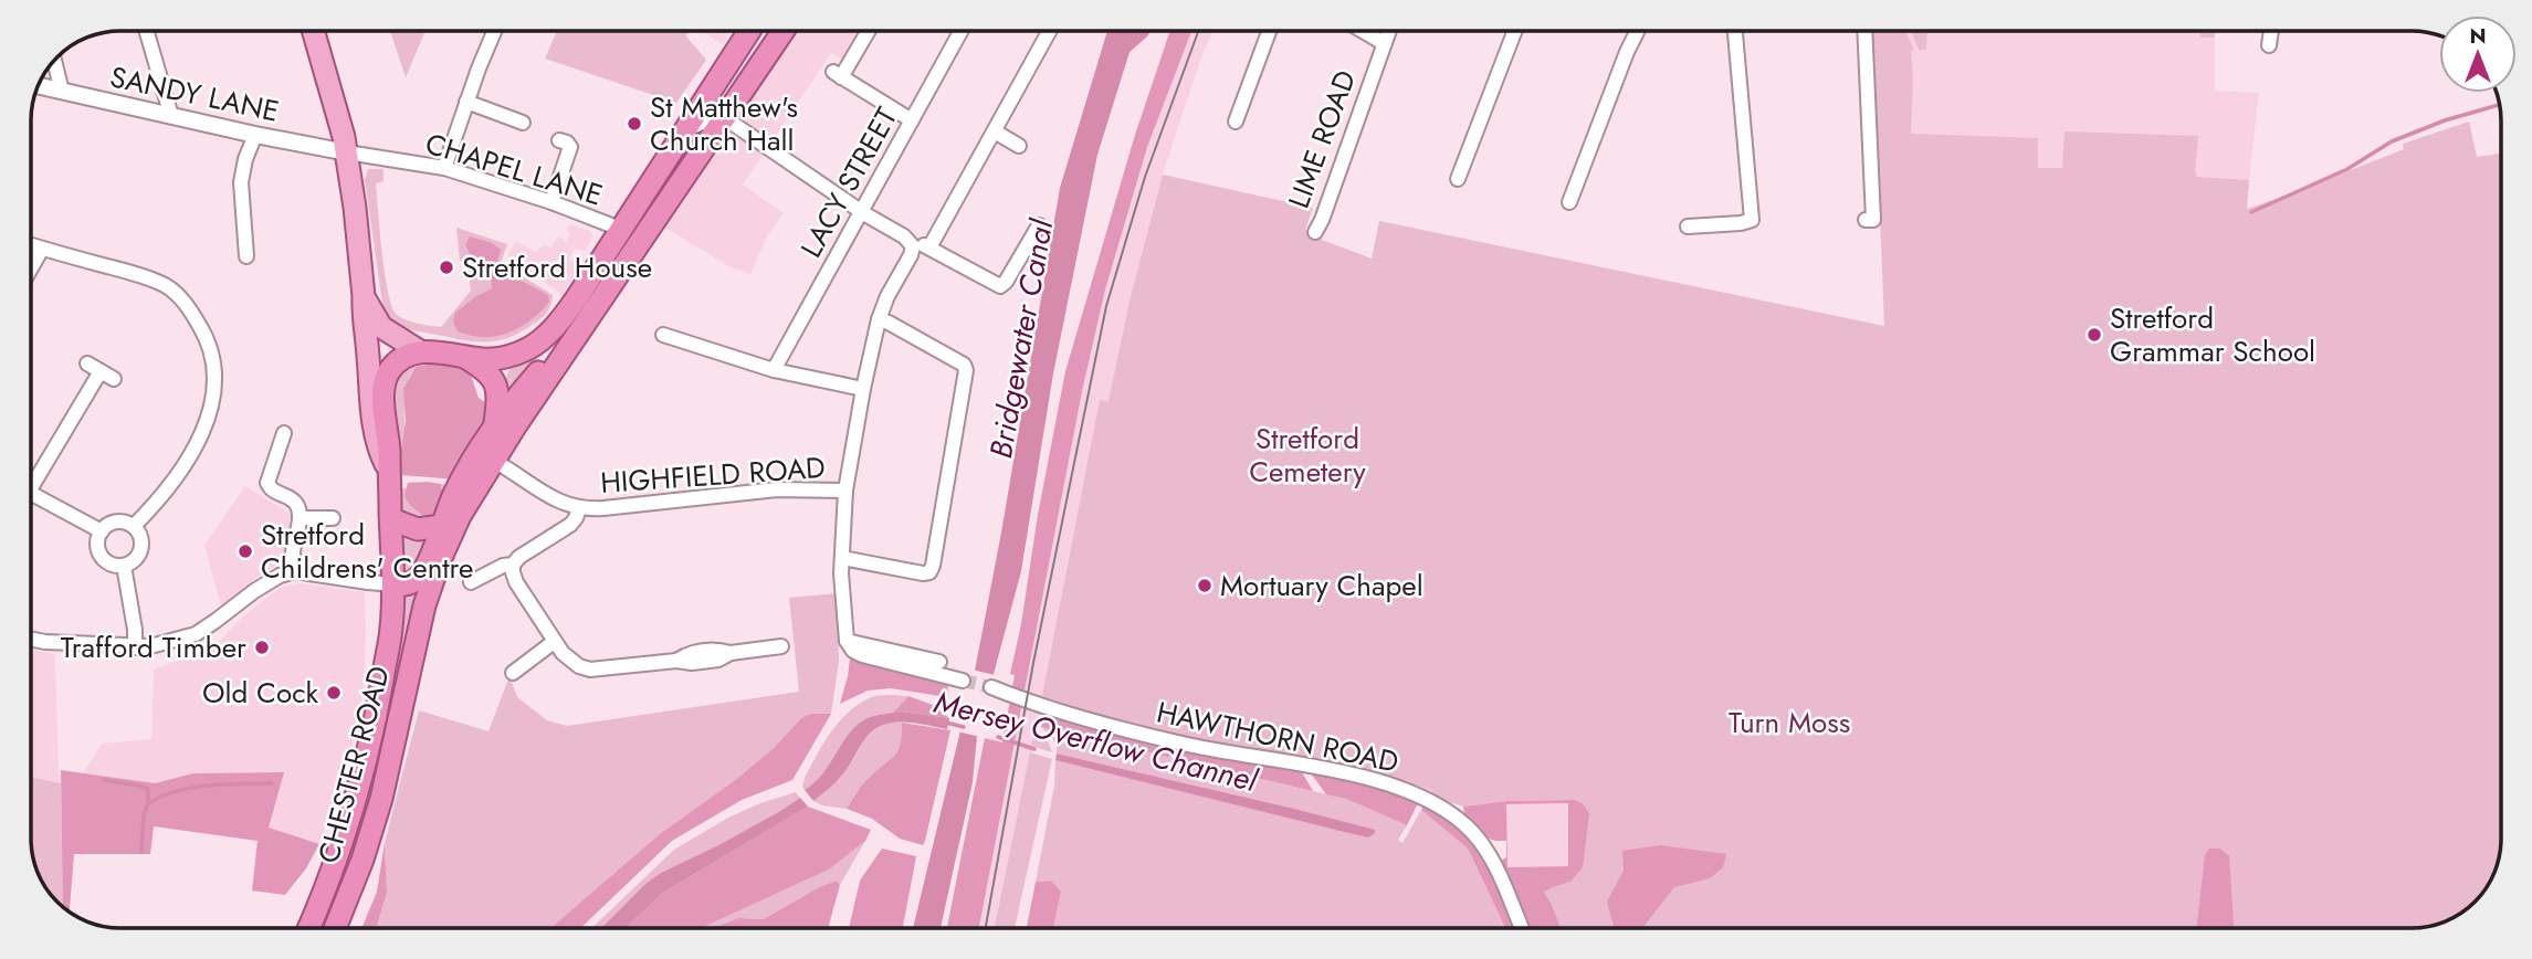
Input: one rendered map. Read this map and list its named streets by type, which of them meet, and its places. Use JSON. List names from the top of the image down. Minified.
{"streets":{"highway":["CHESTER ROAD"],"street":["SANDY LANE","LIME ROAD","CHAPEL LANE","LACY STREET","HIGHFIELD ROAD","HAWTHORN ROAD"]},"crossings":[["SANDY LANE","CHAPEL LANE"],["CHAPEL LANE","CHESTER ROAD"]],"water":["Bridgewater Canal","Mersey Overflow Channel"],"parks":["Stretford Cemetery","Turn Moss"],"places":["St Matthew's Church Hall","Stretford House","Stretford Grammar School","Stretford Childrens' Centre","Mortuary Chapel","Trafford Timber","Old Cock"],"north":"top"}
